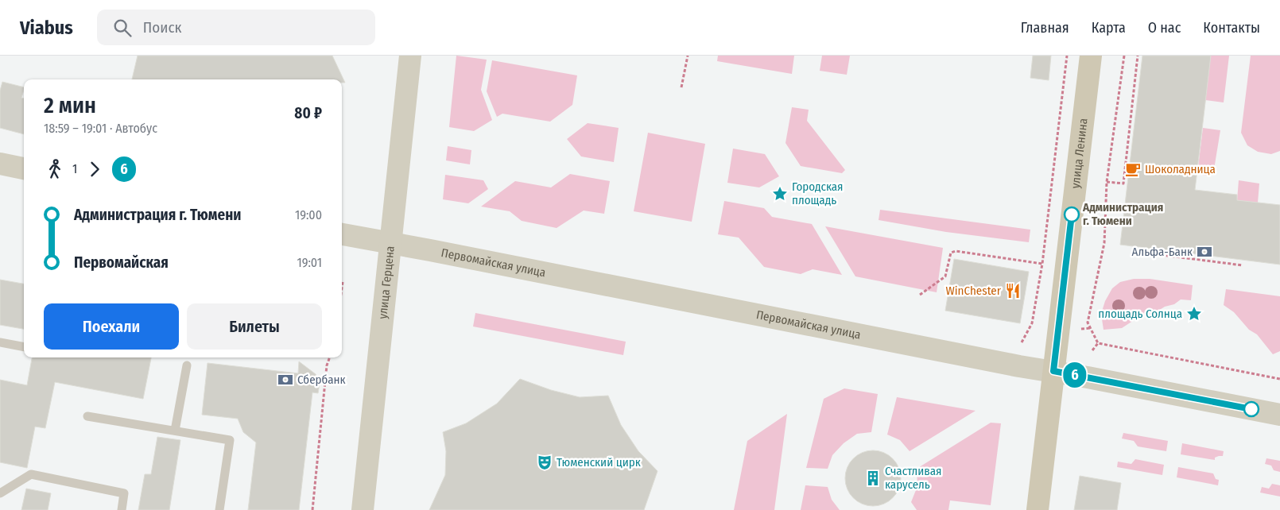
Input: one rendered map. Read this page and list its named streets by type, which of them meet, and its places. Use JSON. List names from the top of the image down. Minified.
{"streets":{"main road":["улица Ленина"],"street":["Первомайская улица","улица Герцена"]},"crossings":[["улица Ленина","Первомайская улица"],["Первомайская улица","улица Герцена"]],"places":{"cafe":["Шоколадница"],"place":["Городская площадь","площадь Солнца"],"other":["Администрация г. Тюмени"],"bank":["Альфа-Банк","Сбербанк"],"restaurant":["WinChester"],"theatre":["Тюменский цирк"],"building":["Счастливая карусель"]},"lines":["bus line 6"],"page":{"header":"Viabus","search":"Поиск","nav":["Главная","Карта","О нас","Контакты"],"on_map":"6","heading":["2 мин","18:59 – 19:01 · Автобус","80 ₽"],"legs":["1","6"],"list":[{"name":"Администрация г. Тюмени","value":"19:00"},{"name":"Первомайская","value":"19:01"}],"buttons":["Поехали","Билеты"]}}
